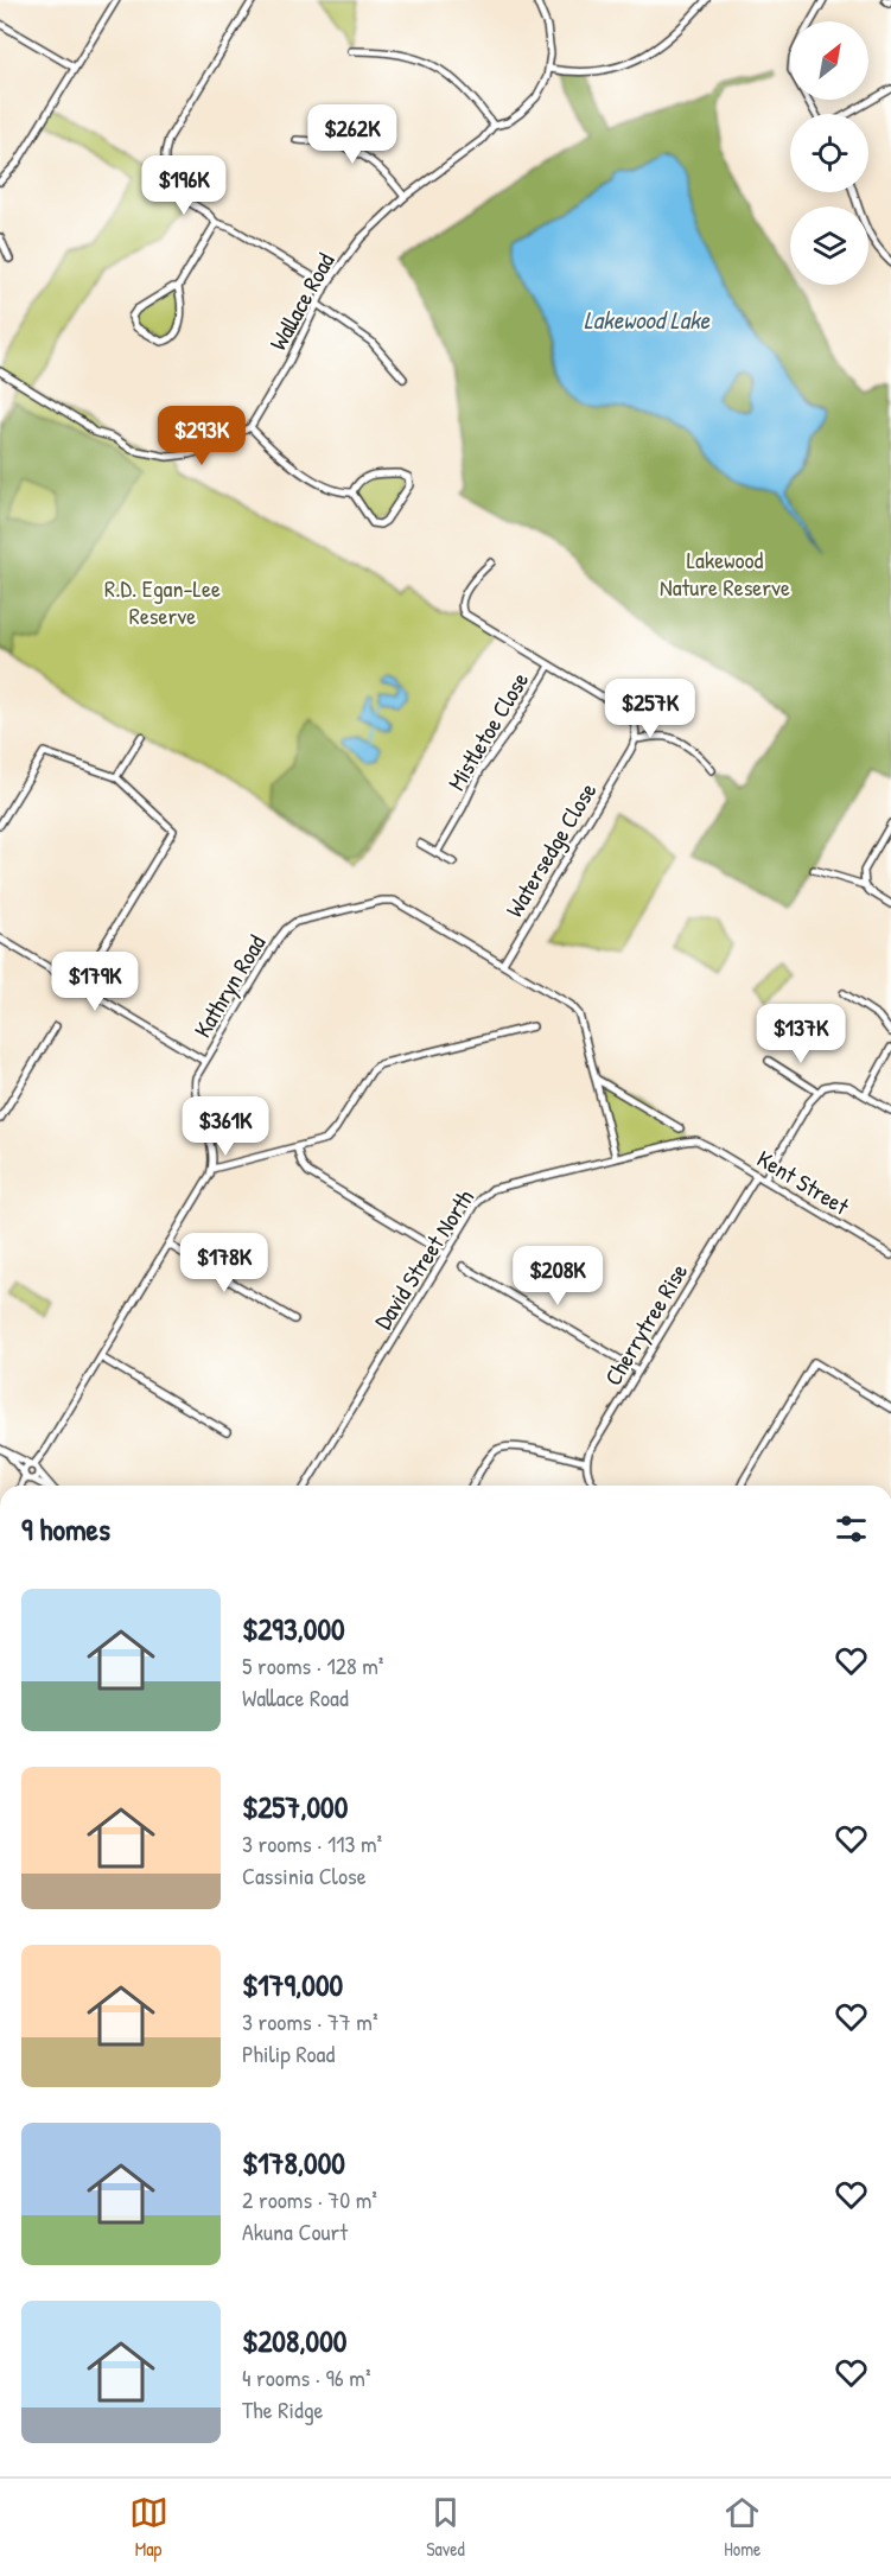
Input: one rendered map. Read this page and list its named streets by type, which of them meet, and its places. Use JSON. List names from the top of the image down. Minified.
{"streets":{"street":["Wallace Road","Mistletoe Close","Watersedge Close","Kathryn Road","Kent Street","David Street North","Cherrytree Rise"]},"crossings":[["Watersedge Close","Kathryn Road"],["Kathryn Road","David Street North"],["Kent Street","David Street North"],["Kent Street","Cherrytree Rise"]],"water":["Lakewood Lake"],"parks":["Lakewood Nature Reserve","R.D. Egan-Lee Reserve"],"north":"top right","page":{"price":["$262K","$196K","$293K","$257K","$179K","$137K","$361K","$178K","$208K"],"heading":"9 homes","list":[{"name":"$293,000","note":"5 rooms · 128 m² · Wallace Road"},{"name":"$257,000","note":"3 rooms · 113 m² · Cassinia Close"},{"name":"$179,000","note":"3 rooms · 77 m² · Philip Road"},{"name":"$178,000","note":"2 rooms · 70 m² · Akuna Court"},{"name":"$208,000","note":"4 rooms · 96 m² · The Ridge"}],"tabs":["Map","Saved","Home"]}}
